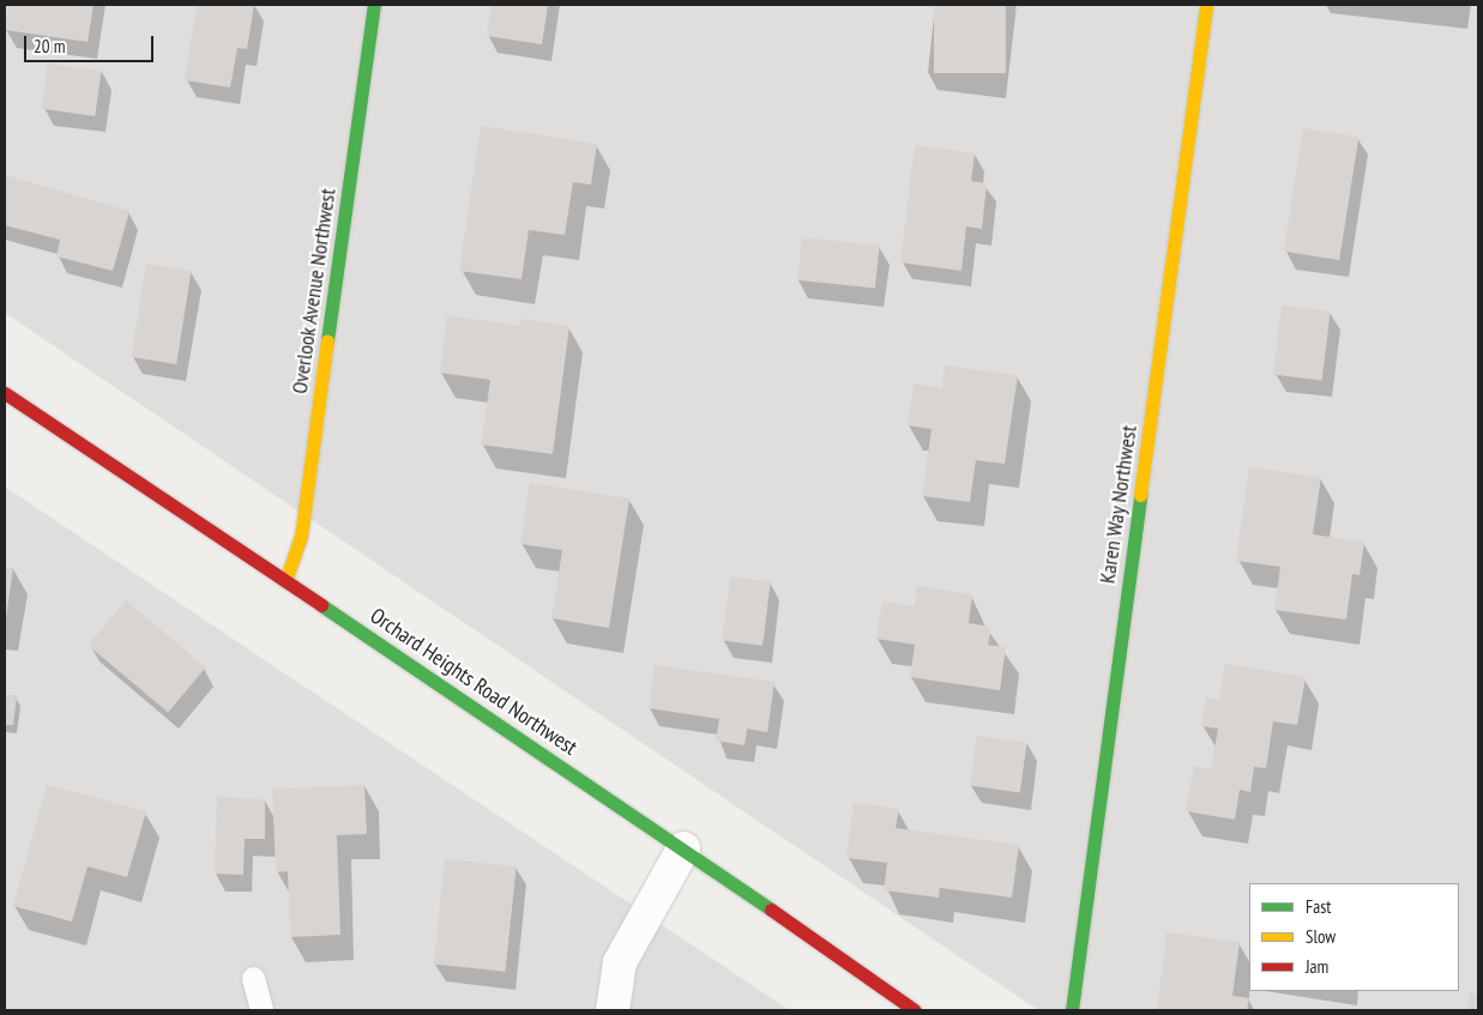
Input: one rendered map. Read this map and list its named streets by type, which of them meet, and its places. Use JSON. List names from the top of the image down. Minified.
{"streets":{"street":["Overlook Avenue Northwest","Karen Way Northwest","Orchard Heights Road Northwest"]},"crossings":[["Overlook Avenue Northwest","Orchard Heights Road Northwest"]],"legend":["Fast","Slow","Jam"],"scale_bar":"20 m"}
